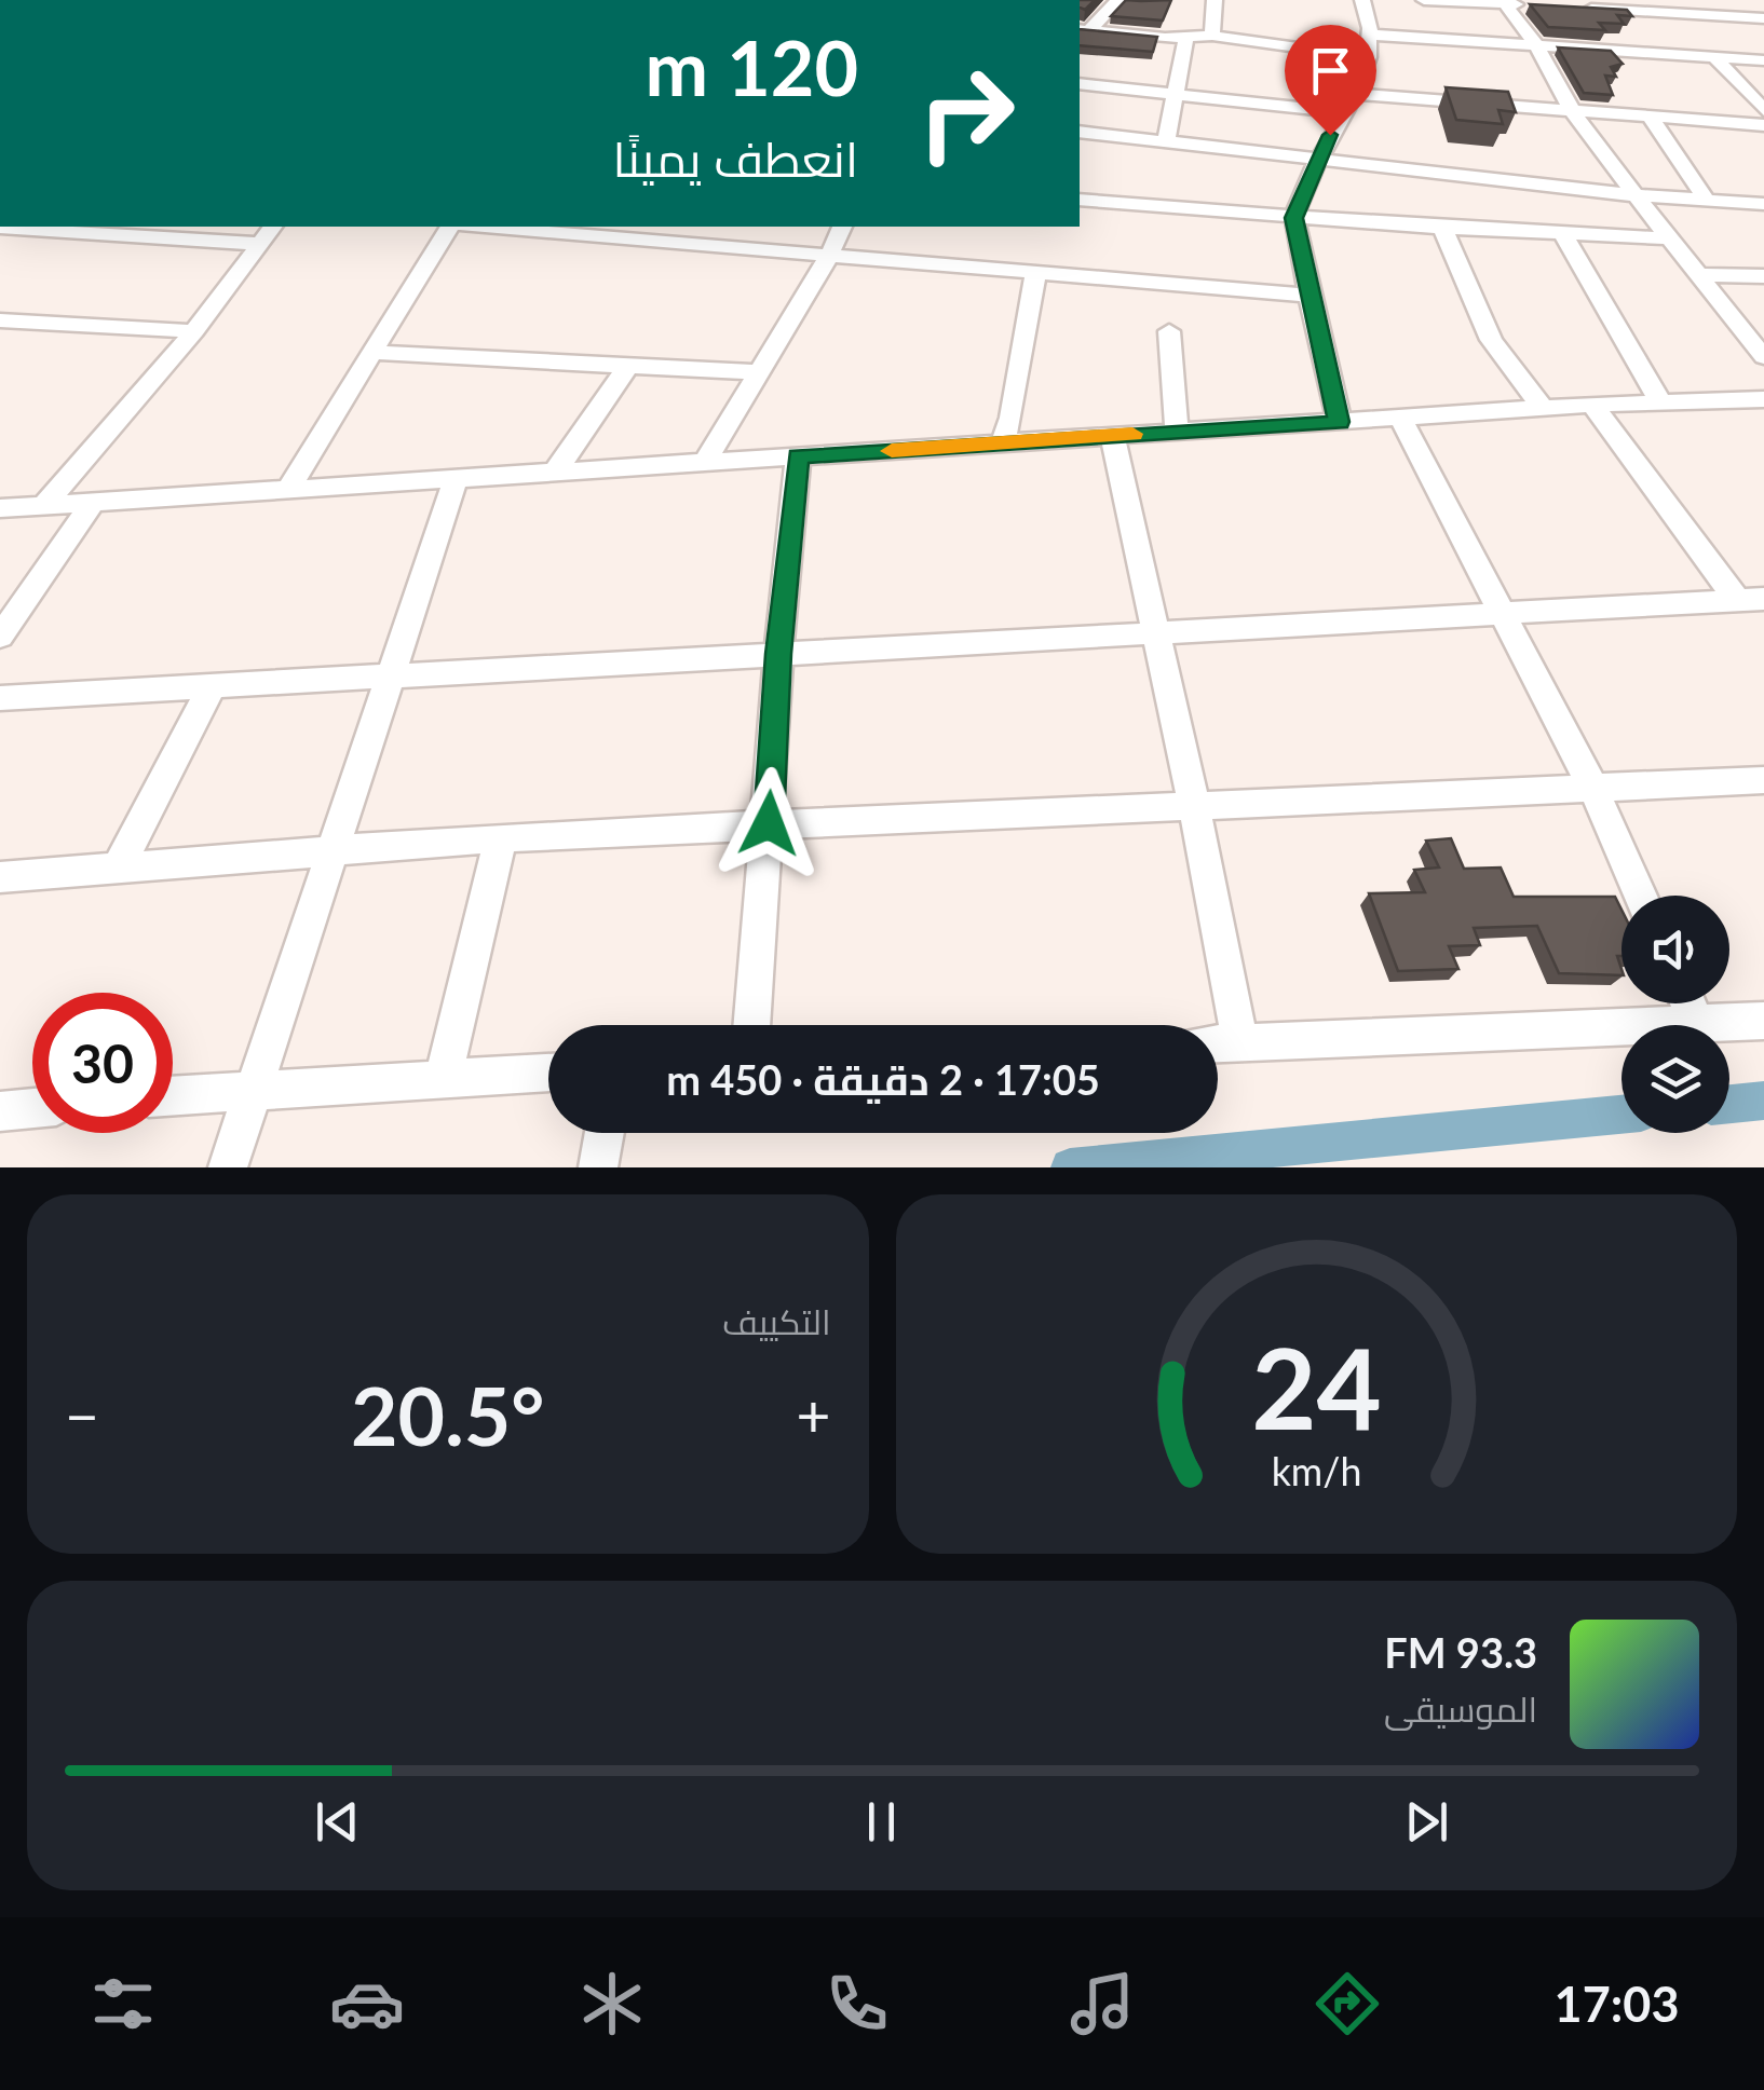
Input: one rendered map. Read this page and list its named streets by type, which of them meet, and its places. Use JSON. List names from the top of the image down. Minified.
{"page":{"turn":["120 m","انعطف يمينًا"],"limit":"30","trip":"17:05 · 2 دقيقة · 450 m","tile":"التكييف","heat":["−","20.5°","+"],"song":["93.3 FM","الموسيقى"],"tabs":"17:03","gauge":["24","km/h"]}}
